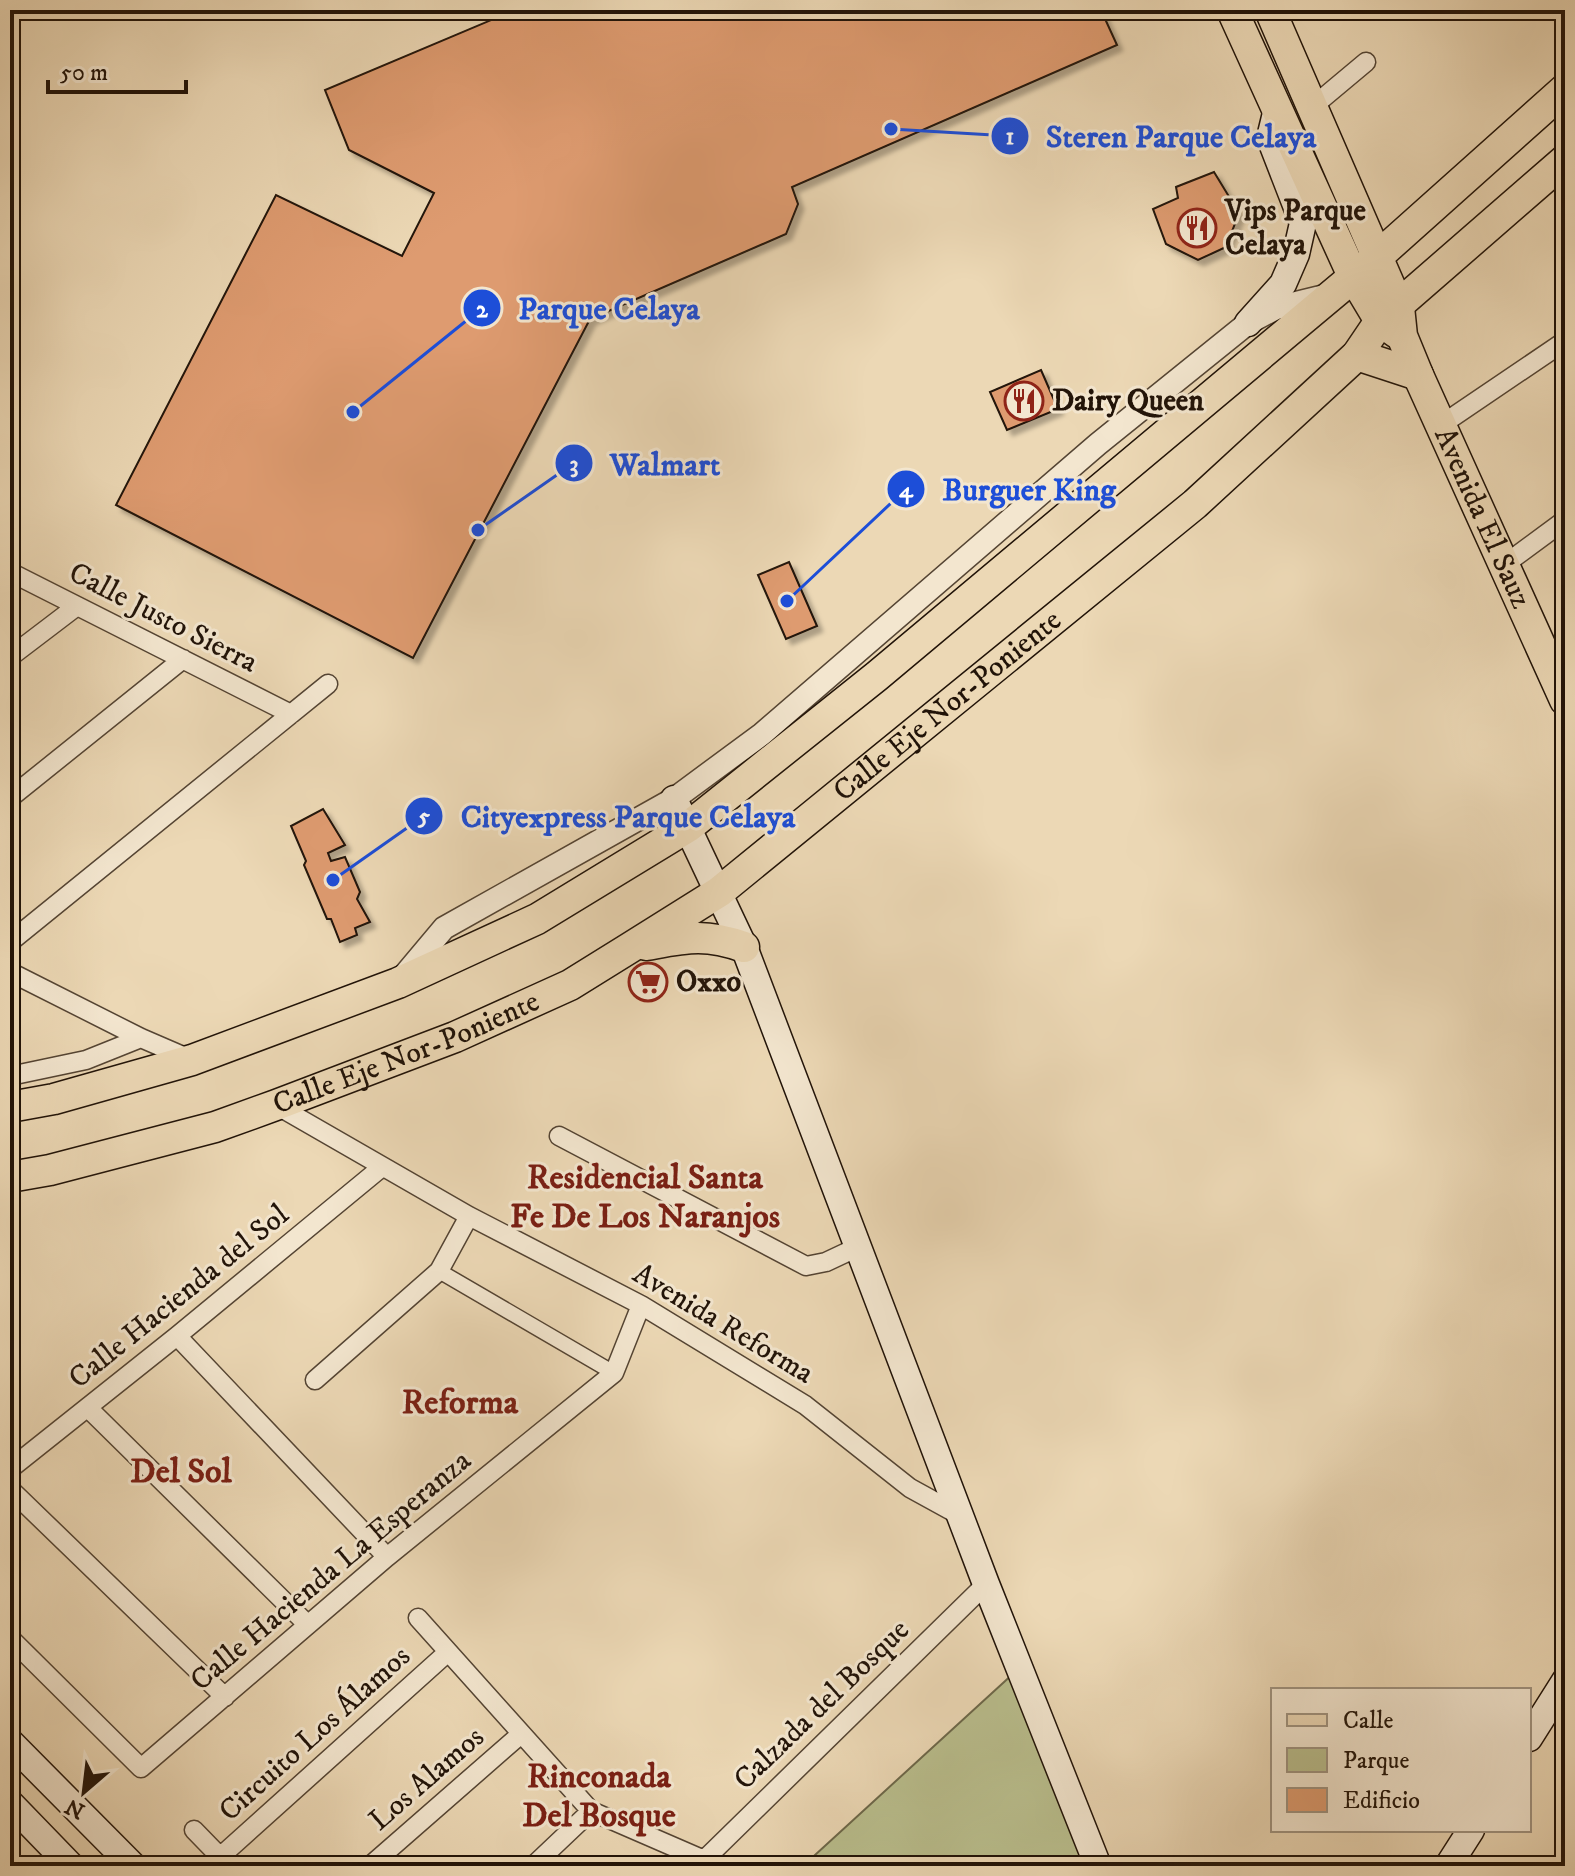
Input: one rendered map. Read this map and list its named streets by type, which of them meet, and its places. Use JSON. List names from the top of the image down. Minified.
{"streets":{"main road":["Avenida El Sauz","Calle Eje Nor-Poniente"],"street":["Calle Justo Sierra","Calle Hacienda del Sol","Avenida Reforma","Calle Hacienda La Esperanza","Calzada del Bosque","Circuito Los Álamos","Los Alamos"]},"crossings":[["Avenida El Sauz","Calle Eje Nor-Poniente"],["Calle Eje Nor-Poniente","Avenida Reforma"],["Calle Hacienda del Sol","Avenida Reforma"],["Avenida Reforma","Calle Hacienda La Esperanza"],["Calzada del Bosque","Circuito Los Álamos"],["Circuito Los Álamos","Los Alamos"]],"districts":["Residencial Santa Fe De Los Naranjos","Reforma","Del Sol","Rinconada Del Bosque"],"places":{"other":["Steren Parque Celaya","Parque Celaya","Walmart","Burguer King","Cityexpress Parque Celaya"],"restaurant":["Vips Parque Celaya","Dairy Queen"],"supermarket":["Oxxo"]},"legend":["Calle","Parque","Edificio"],"scale_bar":"50 m","north":"bottom left"}
